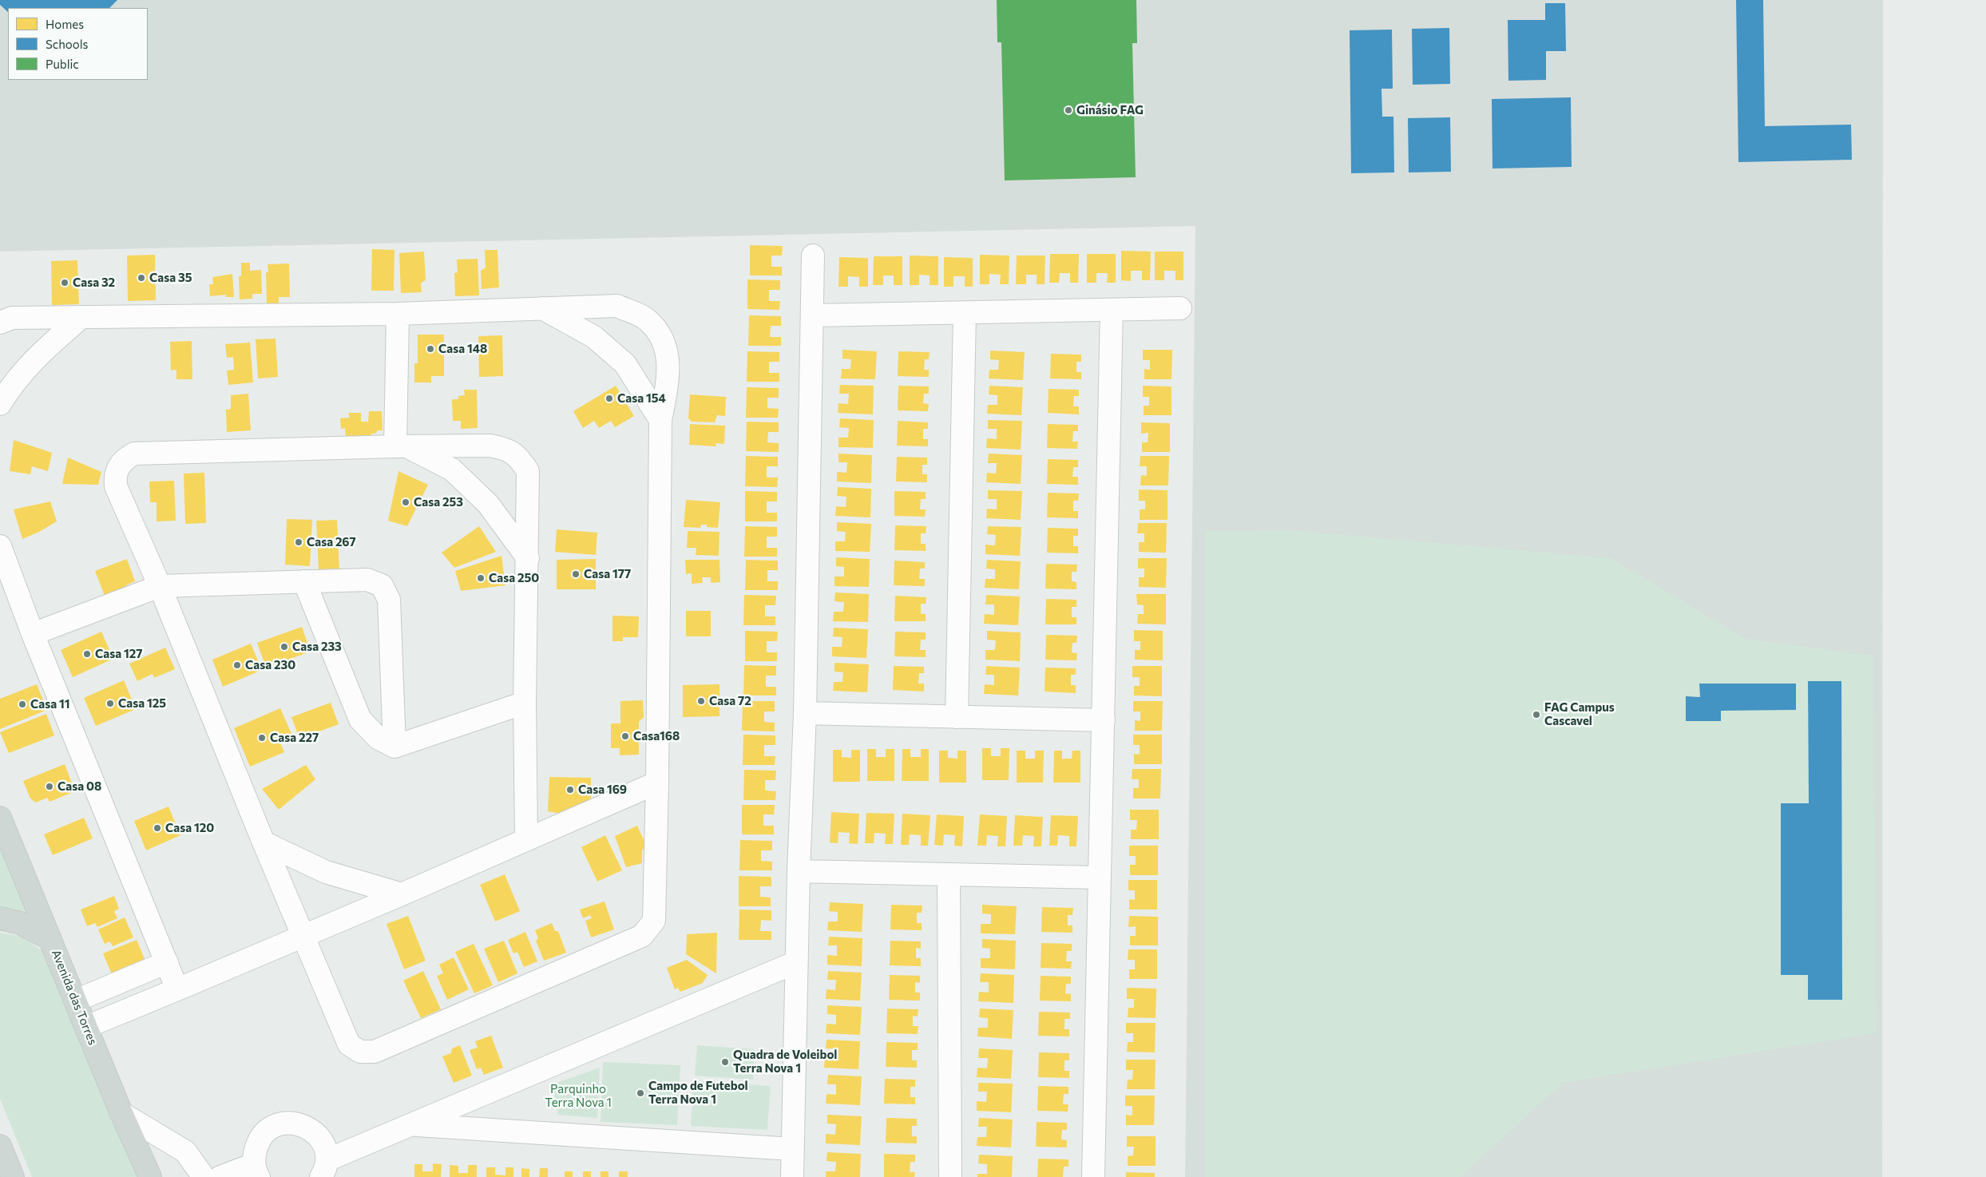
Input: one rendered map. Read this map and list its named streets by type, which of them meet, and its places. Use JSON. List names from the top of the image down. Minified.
{"streets":{"main road":["Avenida das Torres"]},"parks":["Parquinho Terra Nova 1"],"places":["Ginásio FAG","Casa 35","Casa 32","Casa 148","Casa 154","Casa 253","Casa 267","Casa 177","Casa 250","Casa 233","Casa 127","Casa 230","Casa 72","Casa 125","Casa 11","FAG Campus Cascavel","Casa168","Casa 227","Casa 08","Casa 169","Casa 120","Quadra de Voleibol Terra Nova 1","Campo de Futebol Terra Nova 1"],"legend":["Homes","Schools","Public"]}
